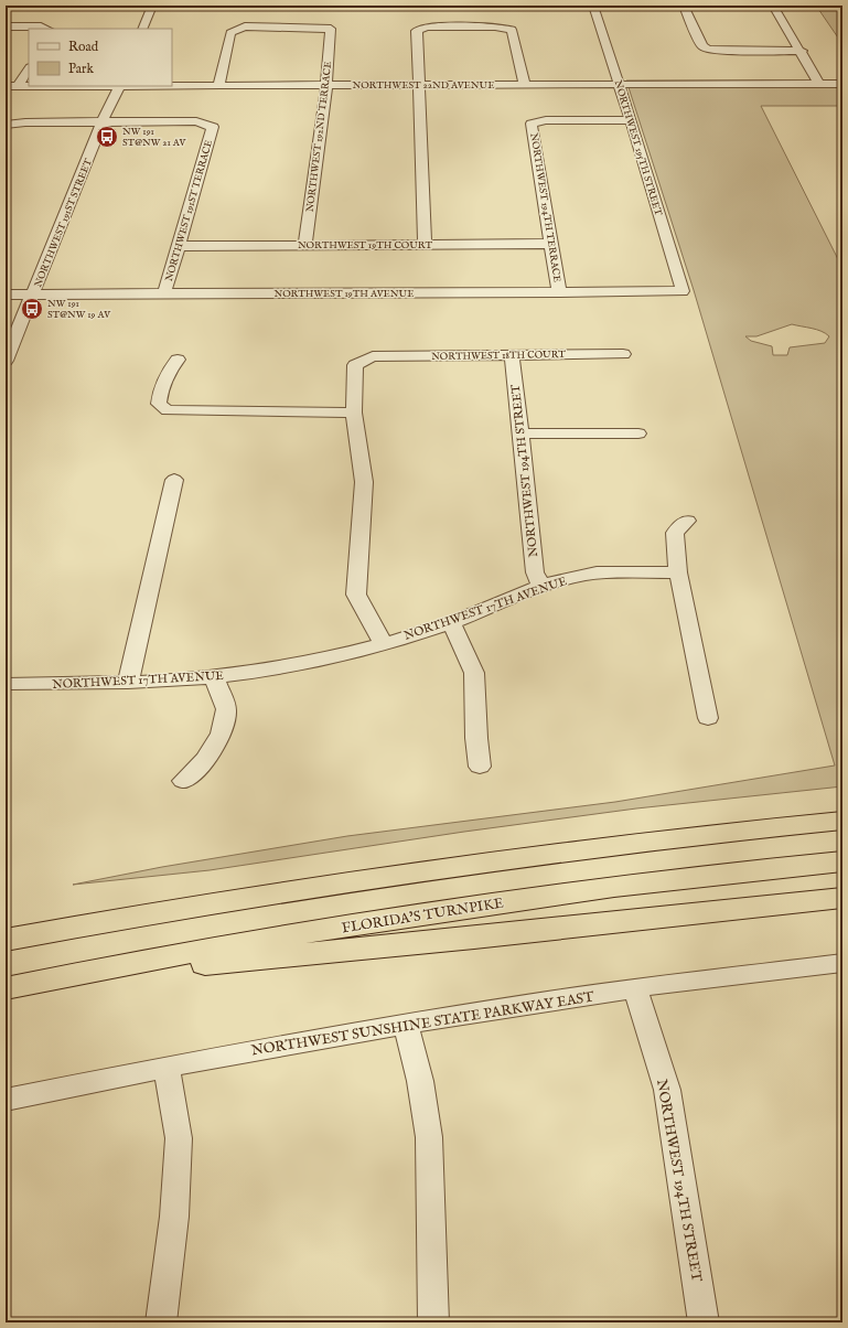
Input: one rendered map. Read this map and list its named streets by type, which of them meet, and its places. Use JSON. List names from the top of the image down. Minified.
{"streets":{"highway":["FLORIDA'S TURNPIKE"],"street":["NORTHWEST 22ND AVENUE","NORTHWEST 192ND TERRACE","NORTHWEST 195TH STREET","NORTHWEST 194TH TERRACE","NORTHWEST 191ST TERRACE","NORTHWEST 191ST STREET","NORTHWEST 19TH COURT","NORTHWEST 19TH AVENUE","NORTHWEST 18TH COURT","NORTHWEST 194TH STREET","NORTHWEST 17TH AVENUE","NORTHWEST SUNSHINE STATE PARKWAY EAST"]},"crossings":[["NORTHWEST 22ND AVENUE","NORTHWEST 192ND TERRACE"],["NORTHWEST 22ND AVENUE","NORTHWEST 195TH STREET"],["NORTHWEST 22ND AVENUE","NORTHWEST 191ST STREET"],["NORTHWEST 192ND TERRACE","NORTHWEST 19TH COURT"],["NORTHWEST 195TH STREET","NORTHWEST 194TH TERRACE"],["NORTHWEST 195TH STREET","NORTHWEST 19TH AVENUE"],["NORTHWEST 194TH TERRACE","NORTHWEST 19TH COURT"],["NORTHWEST 194TH TERRACE","NORTHWEST 19TH AVENUE"],["NORTHWEST 191ST TERRACE","NORTHWEST 191ST STREET"],["NORTHWEST 191ST TERRACE","NORTHWEST 19TH COURT"],["NORTHWEST 191ST TERRACE","NORTHWEST 19TH AVENUE"],["NORTHWEST 191ST STREET","NORTHWEST 19TH AVENUE"],["NORTHWEST 18TH COURT","NORTHWEST 194TH STREET"],["NORTHWEST 194TH STREET","NORTHWEST 17TH AVENUE"],["NORTHWEST 194TH STREET","NORTHWEST SUNSHINE STATE PARKWAY EAST"]],"places":{"bus stop":["NW 191 ST@NW 21 AV","NW 191 ST@NW 19 AV"]},"legend":["Road","Park"]}
